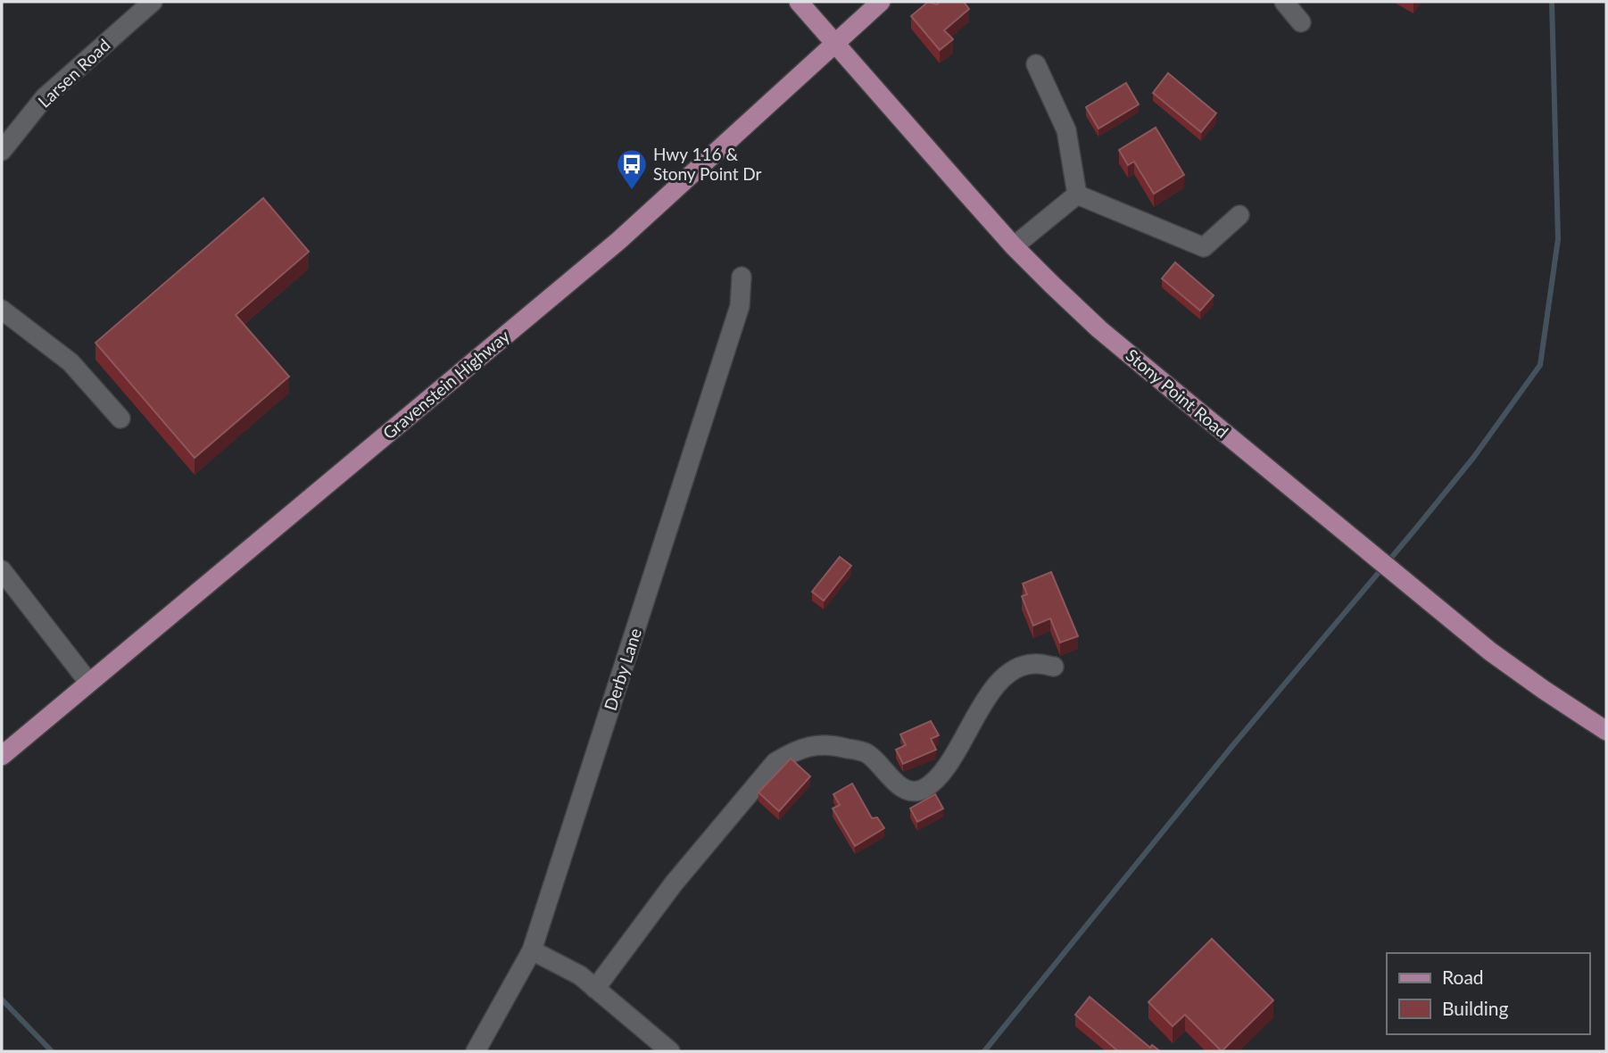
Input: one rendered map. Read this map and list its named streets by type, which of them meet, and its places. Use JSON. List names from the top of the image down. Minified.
{"streets":{"main road":["Gravenstein Highway","Stony Point Road"],"street":["Larsen Road","Derby Lane"]},"crossings":[["Gravenstein Highway","Stony Point Road"]],"places":{"bus stop":["Hwy 116 & Stony Point Dr"]},"legend":["Road","Building"]}
